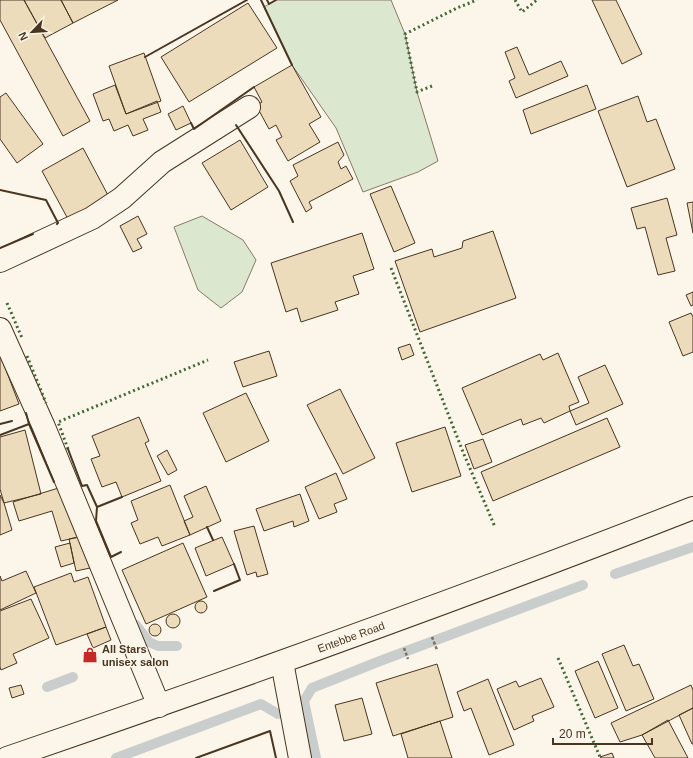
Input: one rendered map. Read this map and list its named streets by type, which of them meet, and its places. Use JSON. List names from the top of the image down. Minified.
{"streets":{"street":["Entebbe Road"]},"places":{"shop":["All Stars unisex salon"]},"scale_bar":"20 m","north":"bottom left"}
